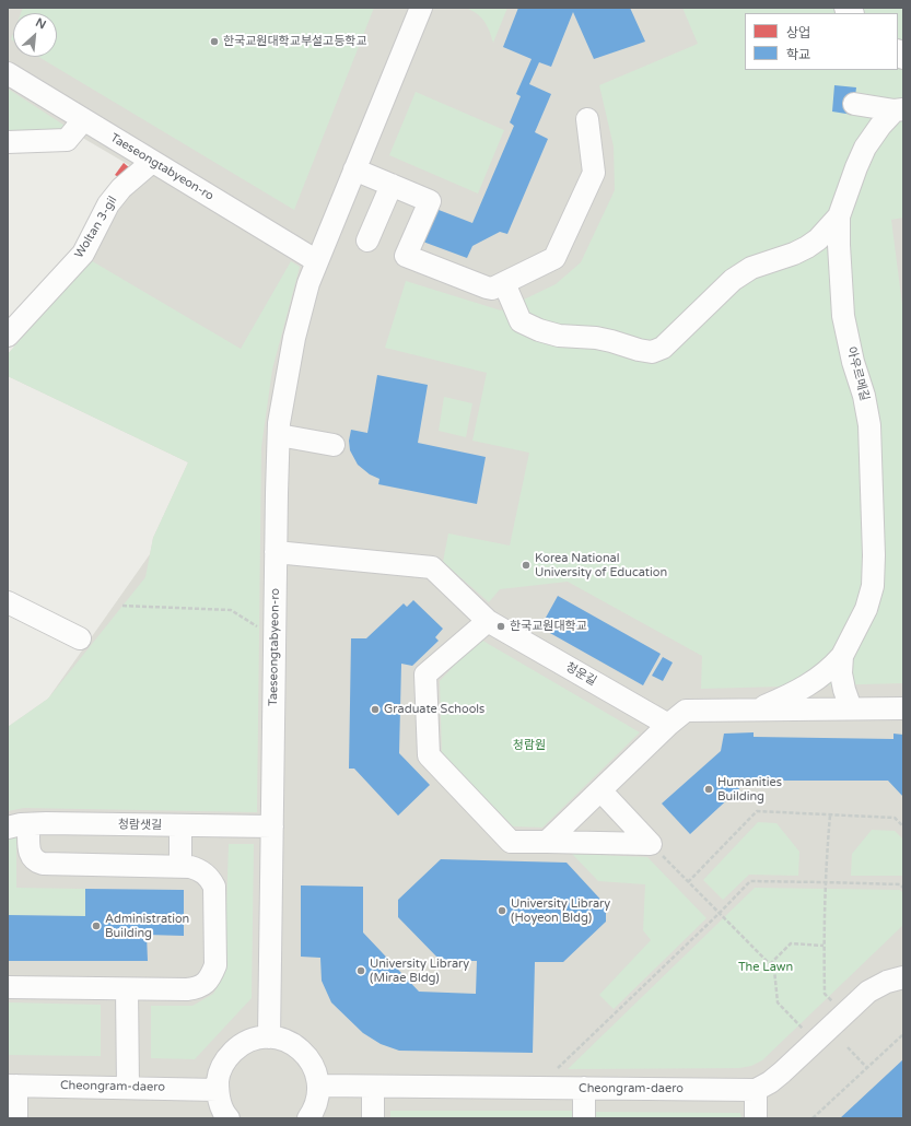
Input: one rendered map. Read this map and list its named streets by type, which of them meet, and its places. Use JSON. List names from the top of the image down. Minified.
{"streets":{"street":["Taeseongtabyeon-ro","Woltan 3-gil","아우르메길","청운길","청람샛길","Cheongram-daero"]},"crossings":[["Taeseongtabyeon-ro","Woltan 3-gil"],["Taeseongtabyeon-ro","청운길"],["Taeseongtabyeon-ro","청람샛길"]],"parks":["청람원","The Lawn"],"places":["한국교원대학교부설고등학교","Korea National University of Education","한국교원대학교","Graduate Schools","Humanities Building","University Library (Hoyeon Bldg)","Administration Building","University Library (Mirae Bldg)"],"legend":["상업","학교"],"north":"top right"}
